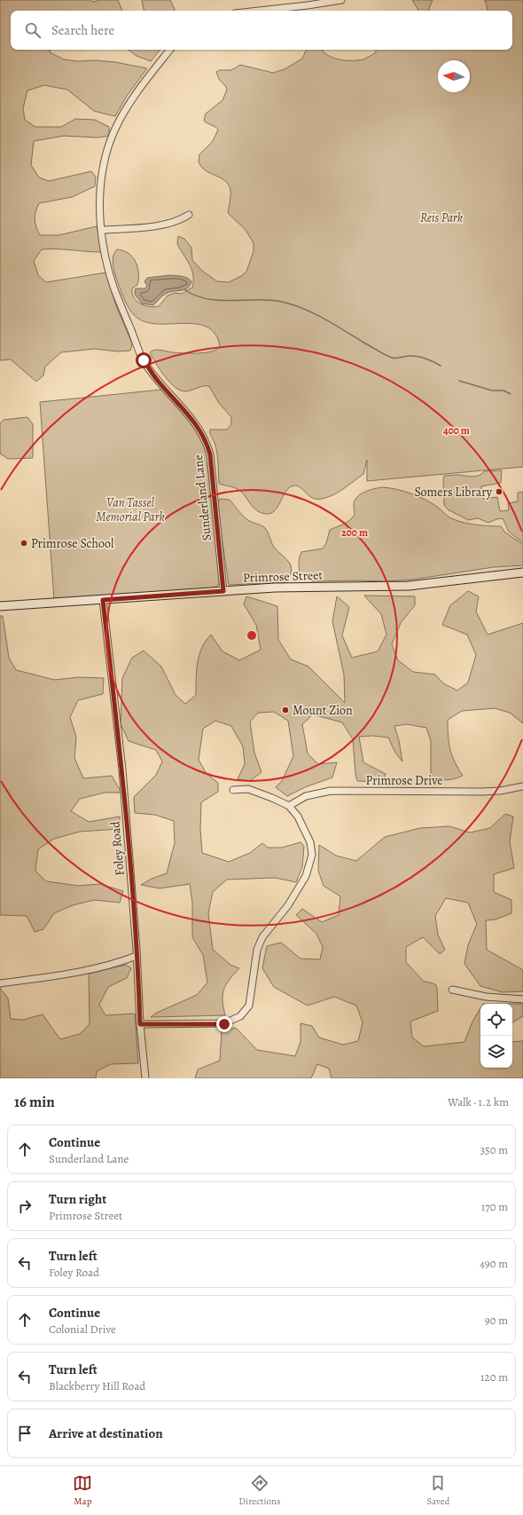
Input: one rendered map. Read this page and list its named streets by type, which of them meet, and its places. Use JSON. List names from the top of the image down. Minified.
{"streets":{"main road":["Primrose Street"],"street":["Sunderland Lane","Primrose Drive","Foley Road"]},"crossings":[["Sunderland Lane","Primrose Street"],["Primrose Street","Foley Road"]],"parks":["Reis Park","Van Tassel Memorial Park"],"places":["Somers Library","Primrose School","Mount Zion"],"north":"left","page":{"search":"Search here","heading":["16 min","Walk · 1.2 km"],"list":[["Continue","Sunderland Lane","350 m"],["Turn right","Primrose Street","170 m"],["Turn left","Foley Road","490 m"],["Continue","Colonial Drive","90 m"],["Turn left","Blackberry Hill Road","120 m"],"Arrive at destination"],"nav":["Map","Directions","Saved"]},"rings":["400 m","200 m"]}
